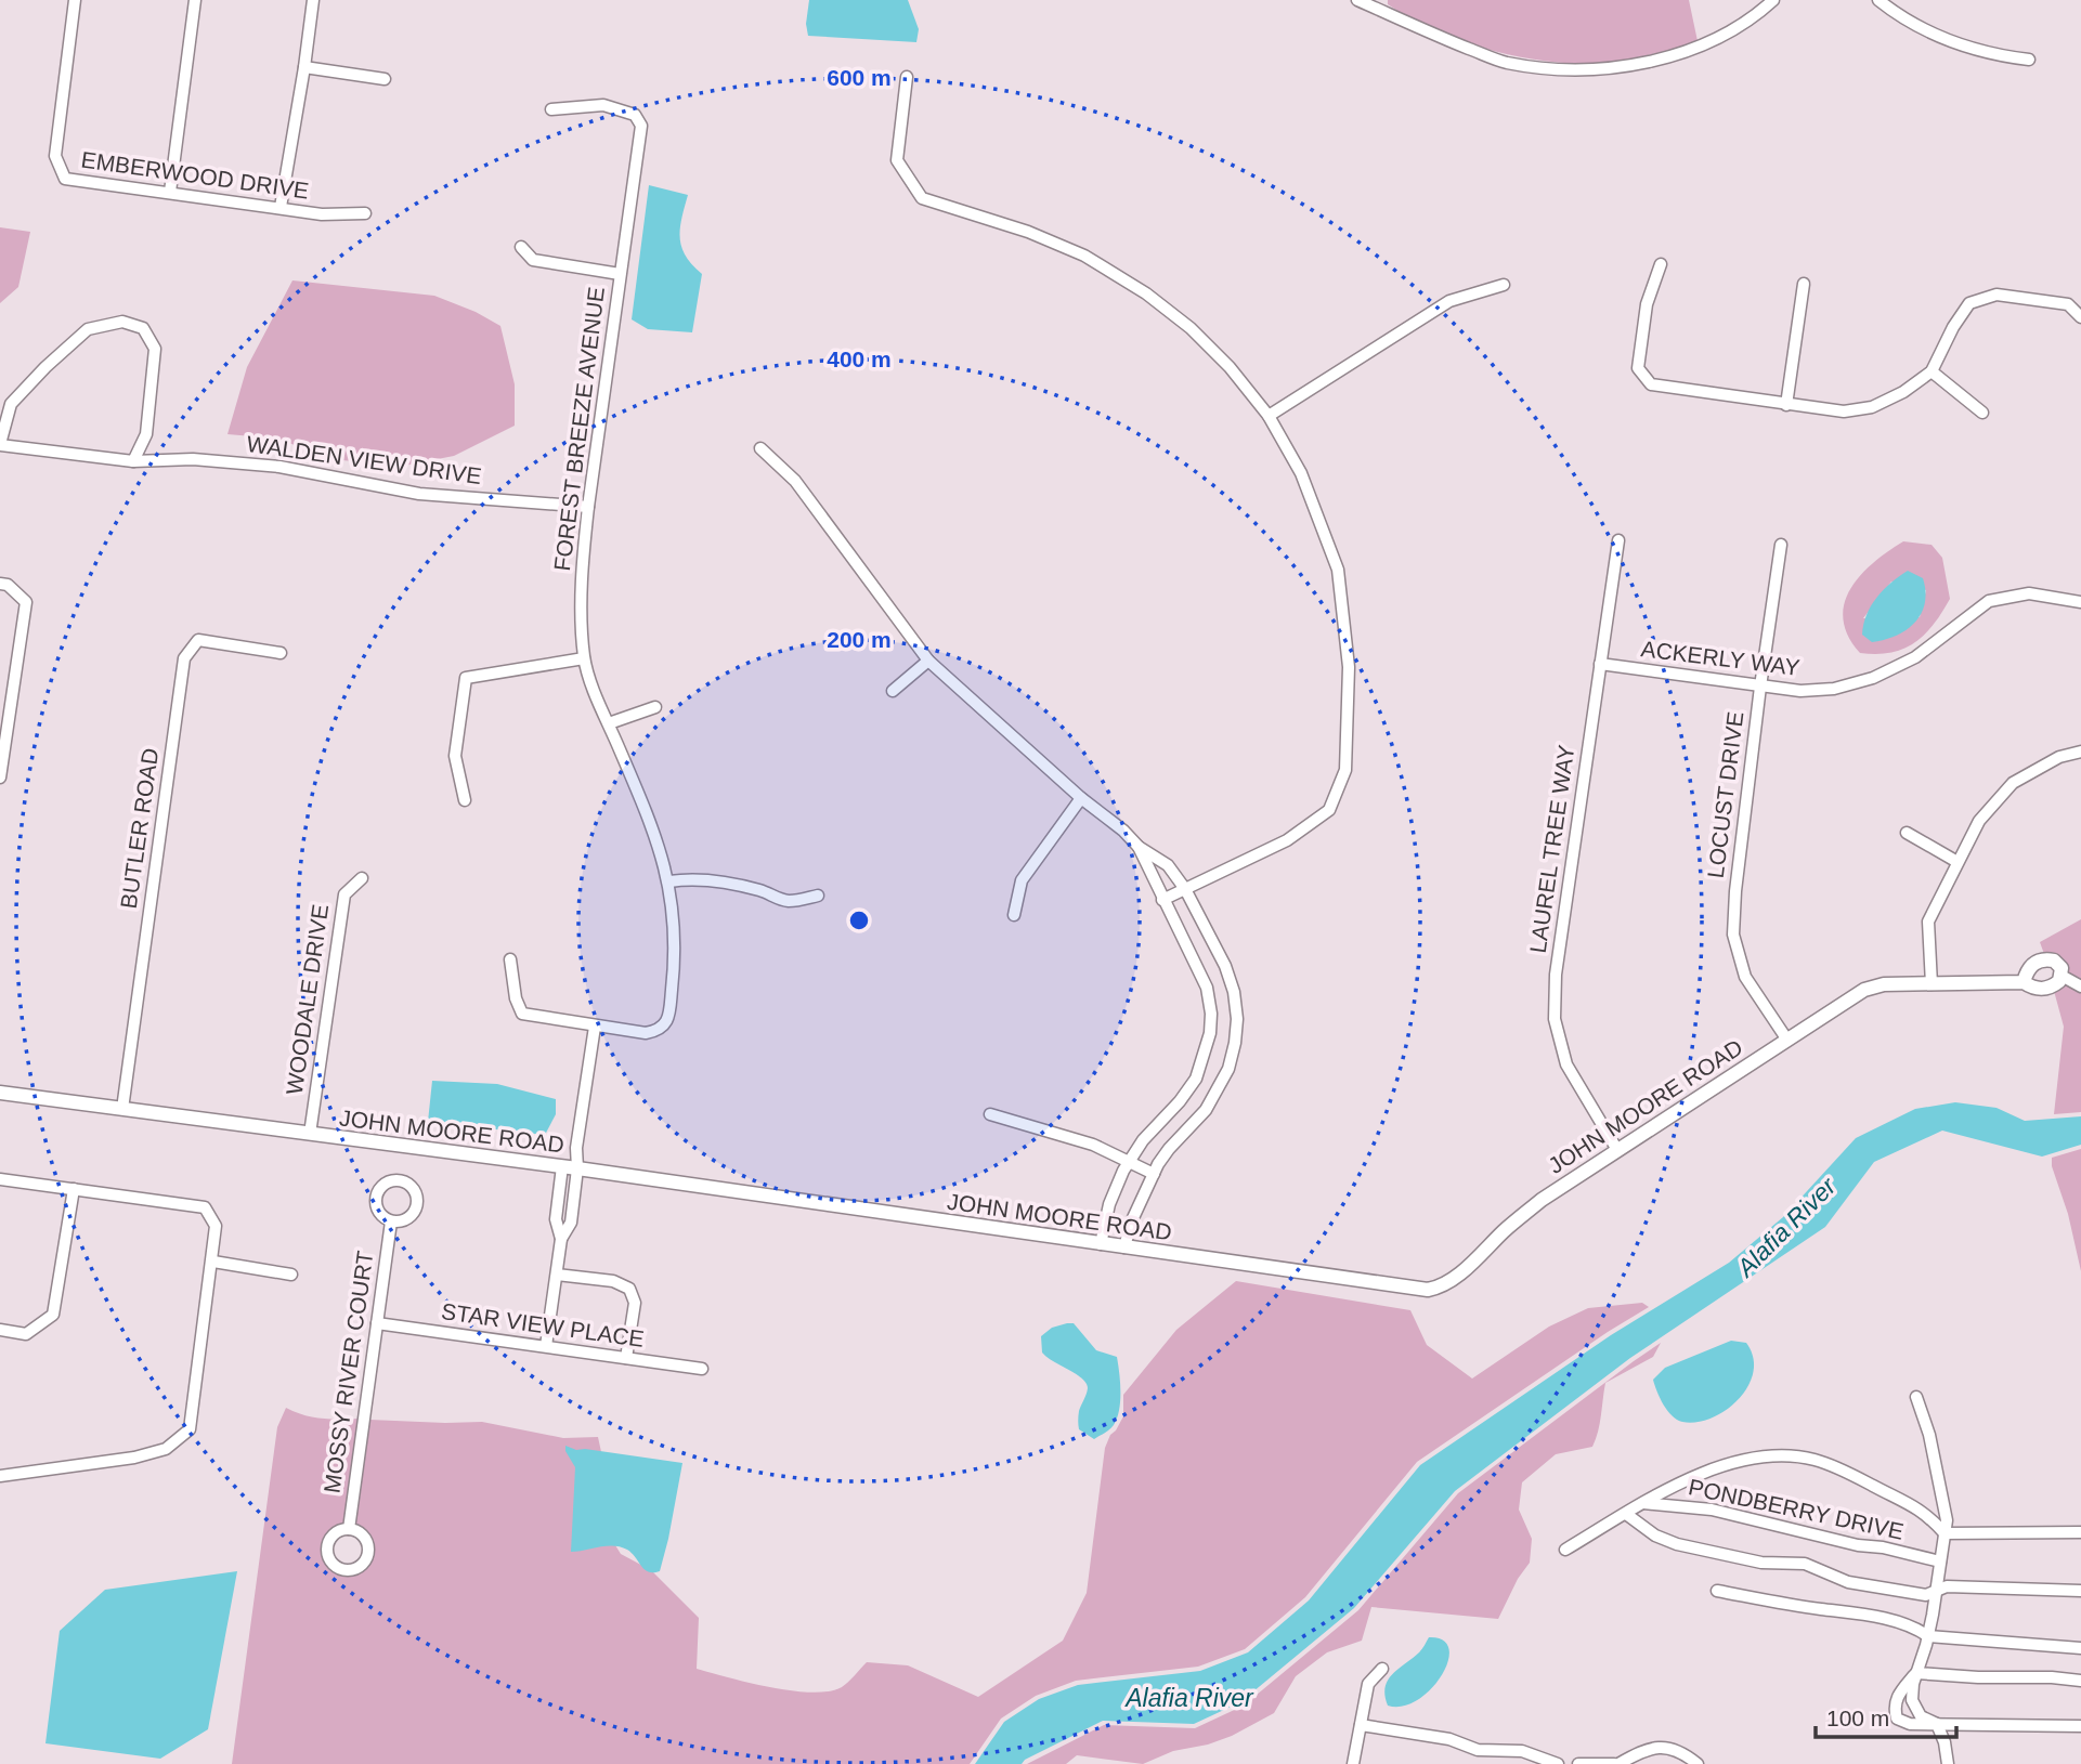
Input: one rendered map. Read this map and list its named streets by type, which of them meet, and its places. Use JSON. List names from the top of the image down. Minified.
{"streets":{"street":["EMBERWOOD DRIVE","FOREST BREEZE AVENUE","WALDEN VIEW DRIVE","ACKERLY WAY","LOCUST DRIVE","BUTLER ROAD","LAUREL TREE WAY","WOODALE DRIVE","JOHN MOORE ROAD","STAR VIEW PLACE","MOSSY RIVER COURT","PONDBERRY DRIVE"]},"crossings":[["FOREST BREEZE AVENUE","WALDEN VIEW DRIVE"],["ACKERLY WAY","LOCUST DRIVE"],["ACKERLY WAY","LAUREL TREE WAY"],["LOCUST DRIVE","JOHN MOORE ROAD"],["BUTLER ROAD","JOHN MOORE ROAD"],["LAUREL TREE WAY","JOHN MOORE ROAD"],["WOODALE DRIVE","JOHN MOORE ROAD"],["STAR VIEW PLACE","MOSSY RIVER COURT"]],"water":["Alafia River"],"scale_bar":"100 m","rings":["600 m","400 m","200 m"]}
